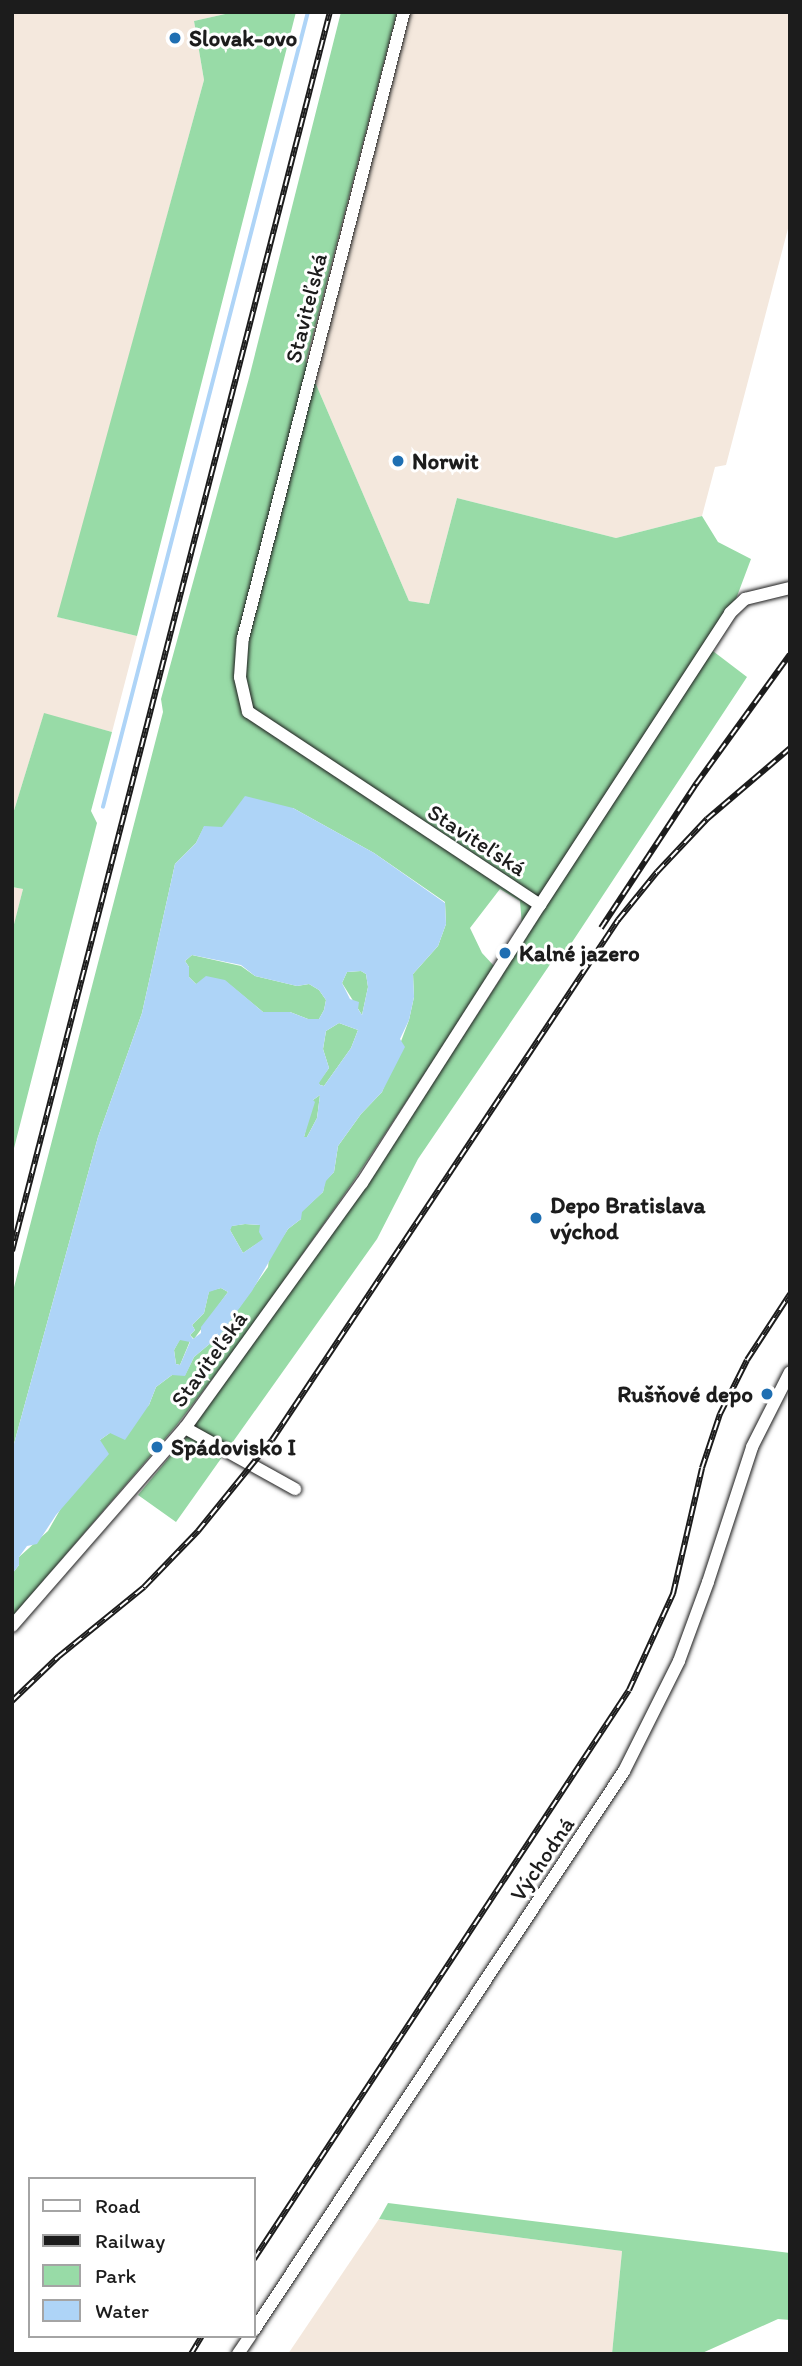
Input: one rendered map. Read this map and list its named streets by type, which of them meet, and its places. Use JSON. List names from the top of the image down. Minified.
{"streets":{"street":["Staviteľská","Východná"]},"places":["Slovak-ovo","Norwit","Kalné jazero","Depo Bratislava východ","Rušňové depo","Spádovisko I"],"legend":["Road","Railway","Park","Water"]}
